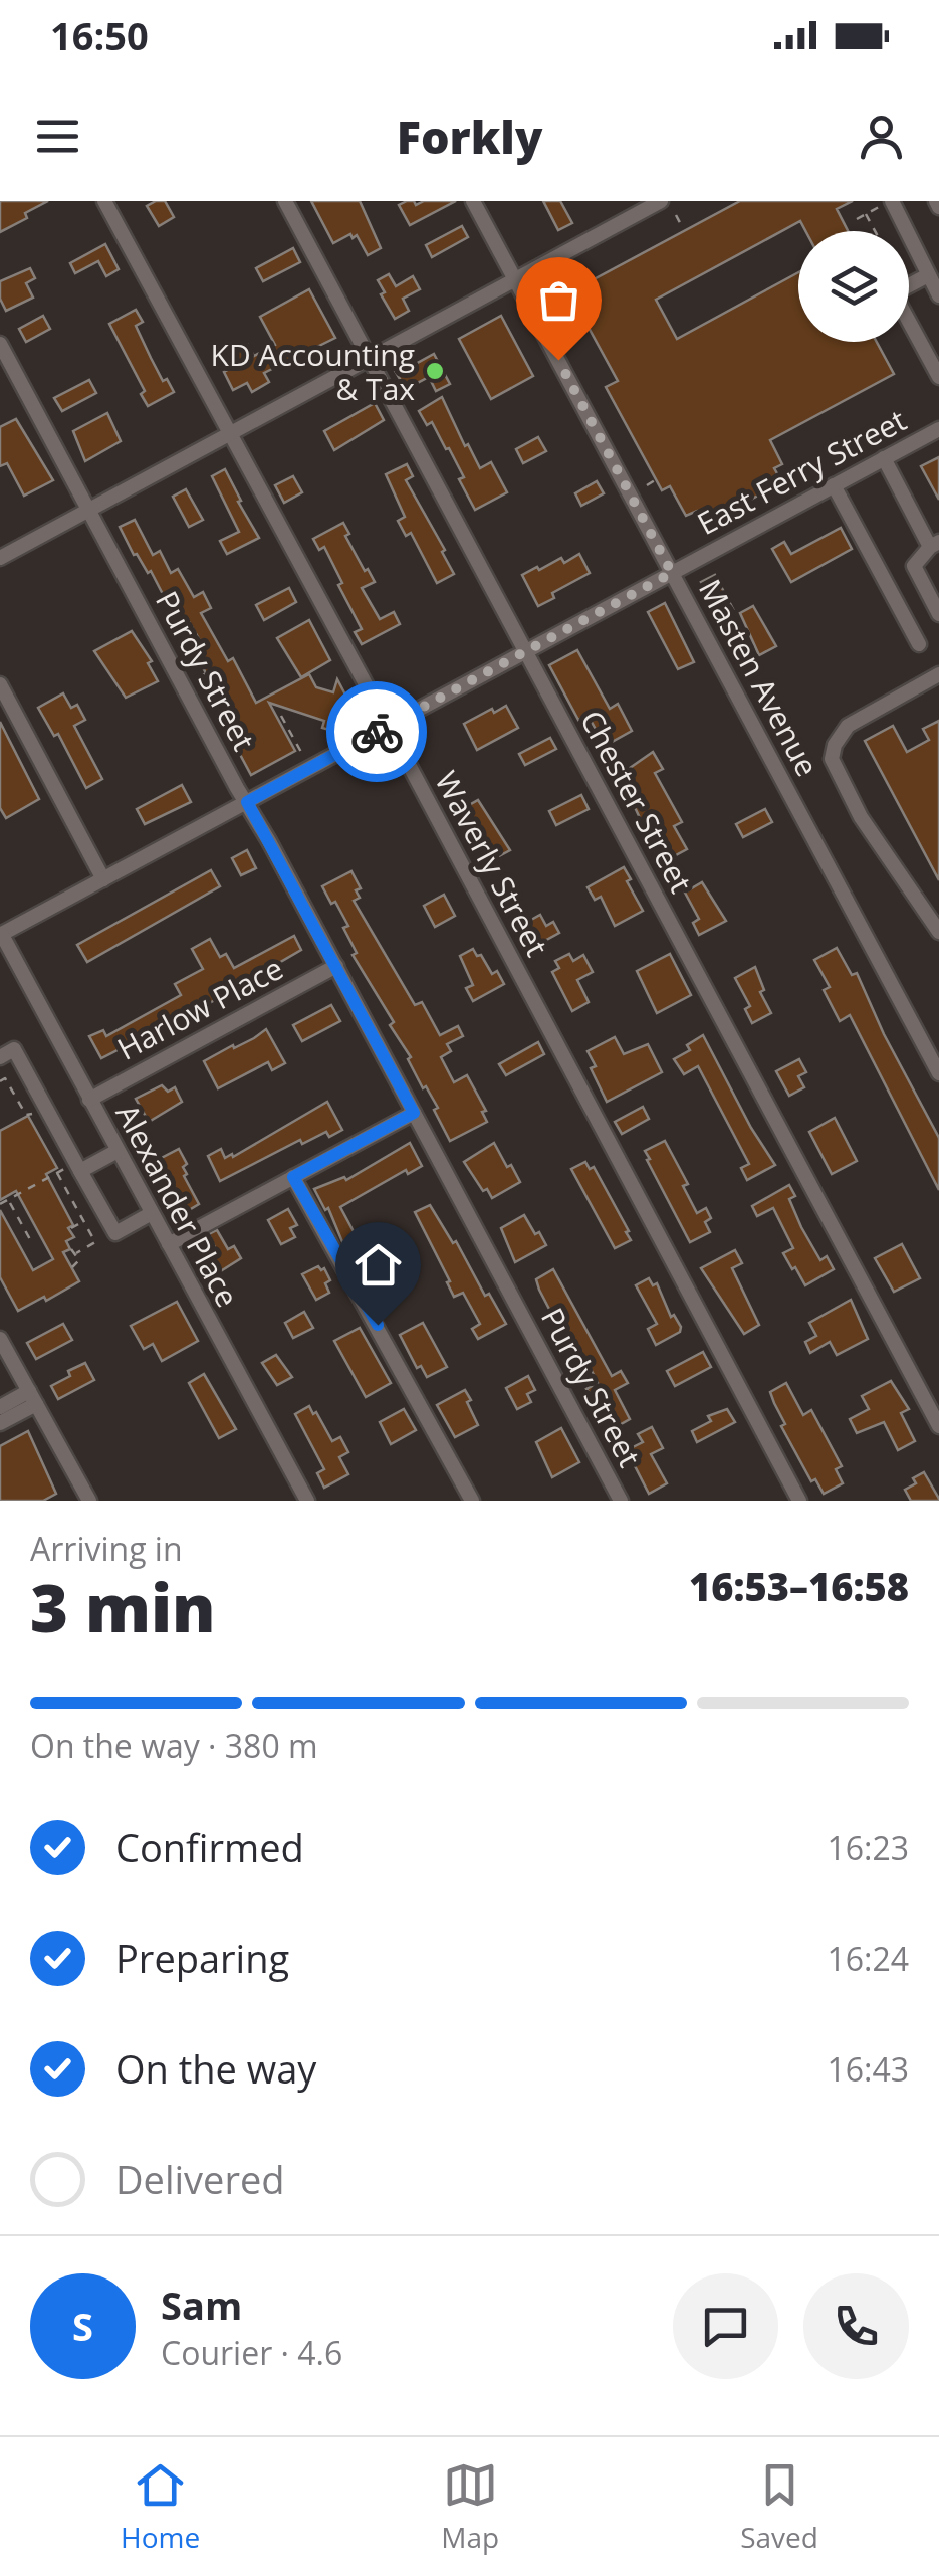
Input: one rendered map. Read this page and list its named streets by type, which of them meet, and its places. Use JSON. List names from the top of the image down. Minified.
{"streets":{"street":["East Ferry Street","Purdy Street","Masten Avenue","Chester Street","Waverly Street","Harlow Place","Alexander Place"]},"crossings":[["East Ferry Street","Purdy Street"],["East Ferry Street","Masten Avenue"],["East Ferry Street","Chester Street"],["East Ferry Street","Waverly Street"],["East Ferry Street","Alexander Place"],["Purdy Street","Harlow Place"],["Harlow Place","Alexander Place"]],"places":["KD Accounting & Tax"],"page":{"status":"16:50","header":"Forkly","heading":["3 min","Arriving in","16:53–16:58"],"panel":["Sam","Courier · 4.6"],"bar":"On the way · 380 m","list":[["Confirmed","16:23"],["Preparing","16:24"],["On the way","16:43"],"Delivered"],"round":"S","tabs":["Home","Map","Saved"]}}
